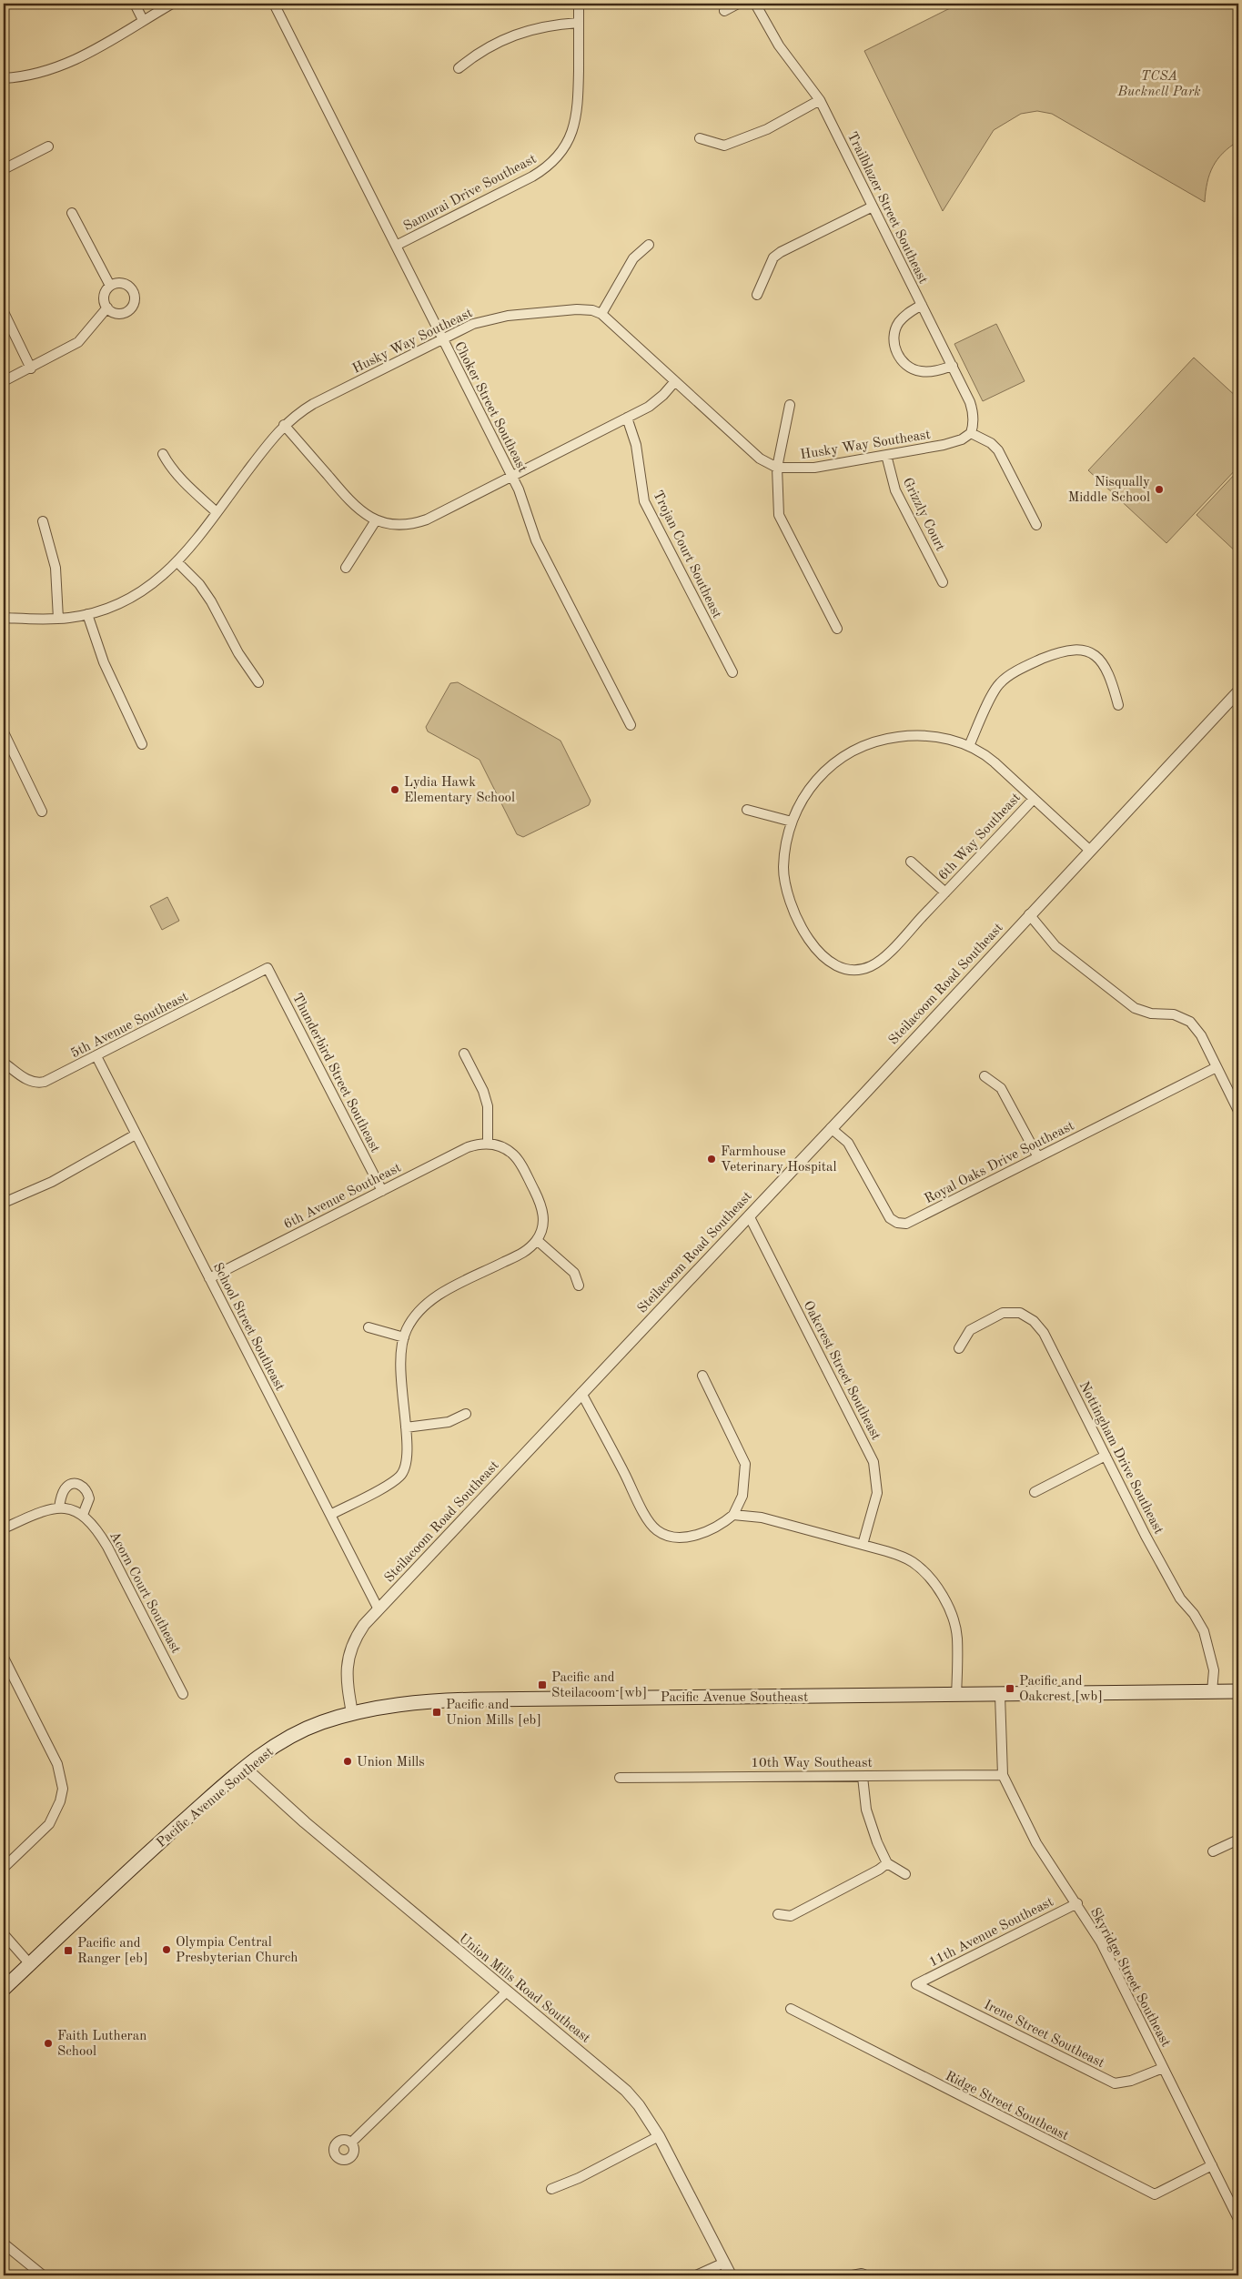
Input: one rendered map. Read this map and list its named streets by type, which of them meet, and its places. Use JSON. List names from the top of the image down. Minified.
{"streets":{"main road":["Pacific Avenue Southeast"],"street":["Samurai Drive Southeast","Trailblazer Street Southeast","Husky Way Southeast","Choker Street Southeast","Grizzly Court","Trojan Court Southeast","6th Way Southeast","Steilacoom Road Southeast","5th Avenue Southeast","Thunderbird Street Southeast","Royal Oaks Drive Southeast","6th Avenue Southeast","School Street Southeast","Oakcrest Street Southeast","Nottingham Drive Southeast","Acorn Court Southeast","10th Way Southeast","11th Avenue Southeast","Skyridge Street Southeast","Union Mills Road Southeast","Irene Street Southeast","Ridge Street Southeast"]},"crossings":[["Samurai Drive Southeast","Choker Street Southeast"],["Trailblazer Street Southeast","Husky Way Southeast"],["Husky Way Southeast","Choker Street Southeast"],["Husky Way Southeast","Grizzly Court"],["6th Way Southeast","Steilacoom Road Southeast"],["Steilacoom Road Southeast","Royal Oaks Drive Southeast"],["Steilacoom Road Southeast","School Street Southeast"],["Steilacoom Road Southeast","Oakcrest Street Southeast"],["Steilacoom Road Southeast","Pacific Avenue Southeast"],["5th Avenue Southeast","Thunderbird Street Southeast"],["5th Avenue Southeast","School Street Southeast"],["Thunderbird Street Southeast","6th Avenue Southeast"],["6th Avenue Southeast","School Street Southeast"],["Nottingham Drive Southeast","Pacific Avenue Southeast"],["Pacific Avenue Southeast","Skyridge Street Southeast"],["Pacific Avenue Southeast","Union Mills Road Southeast"],["10th Way Southeast","Skyridge Street Southeast"],["11th Avenue Southeast","Skyridge Street Southeast"],["11th Avenue Southeast","Irene Street Southeast"],["Skyridge Street Southeast","Irene Street Southeast"],["Skyridge Street Southeast","Ridge Street Southeast"]],"parks":["TCSA Bucknell Park"],"places":{"other":["Nisqually Middle School","Lydia Hawk Elementary School","Farmhouse Veterinary Hospital","Union Mills","Olympia Central Presbyterian Church","Faith Lutheran School"],"transit":["Pacific and Steilacoom [wb]","Pacific and Oakcrest [wb]","Pacific and Union Mills [eb]","Pacific and Ranger [eb]"]}}
